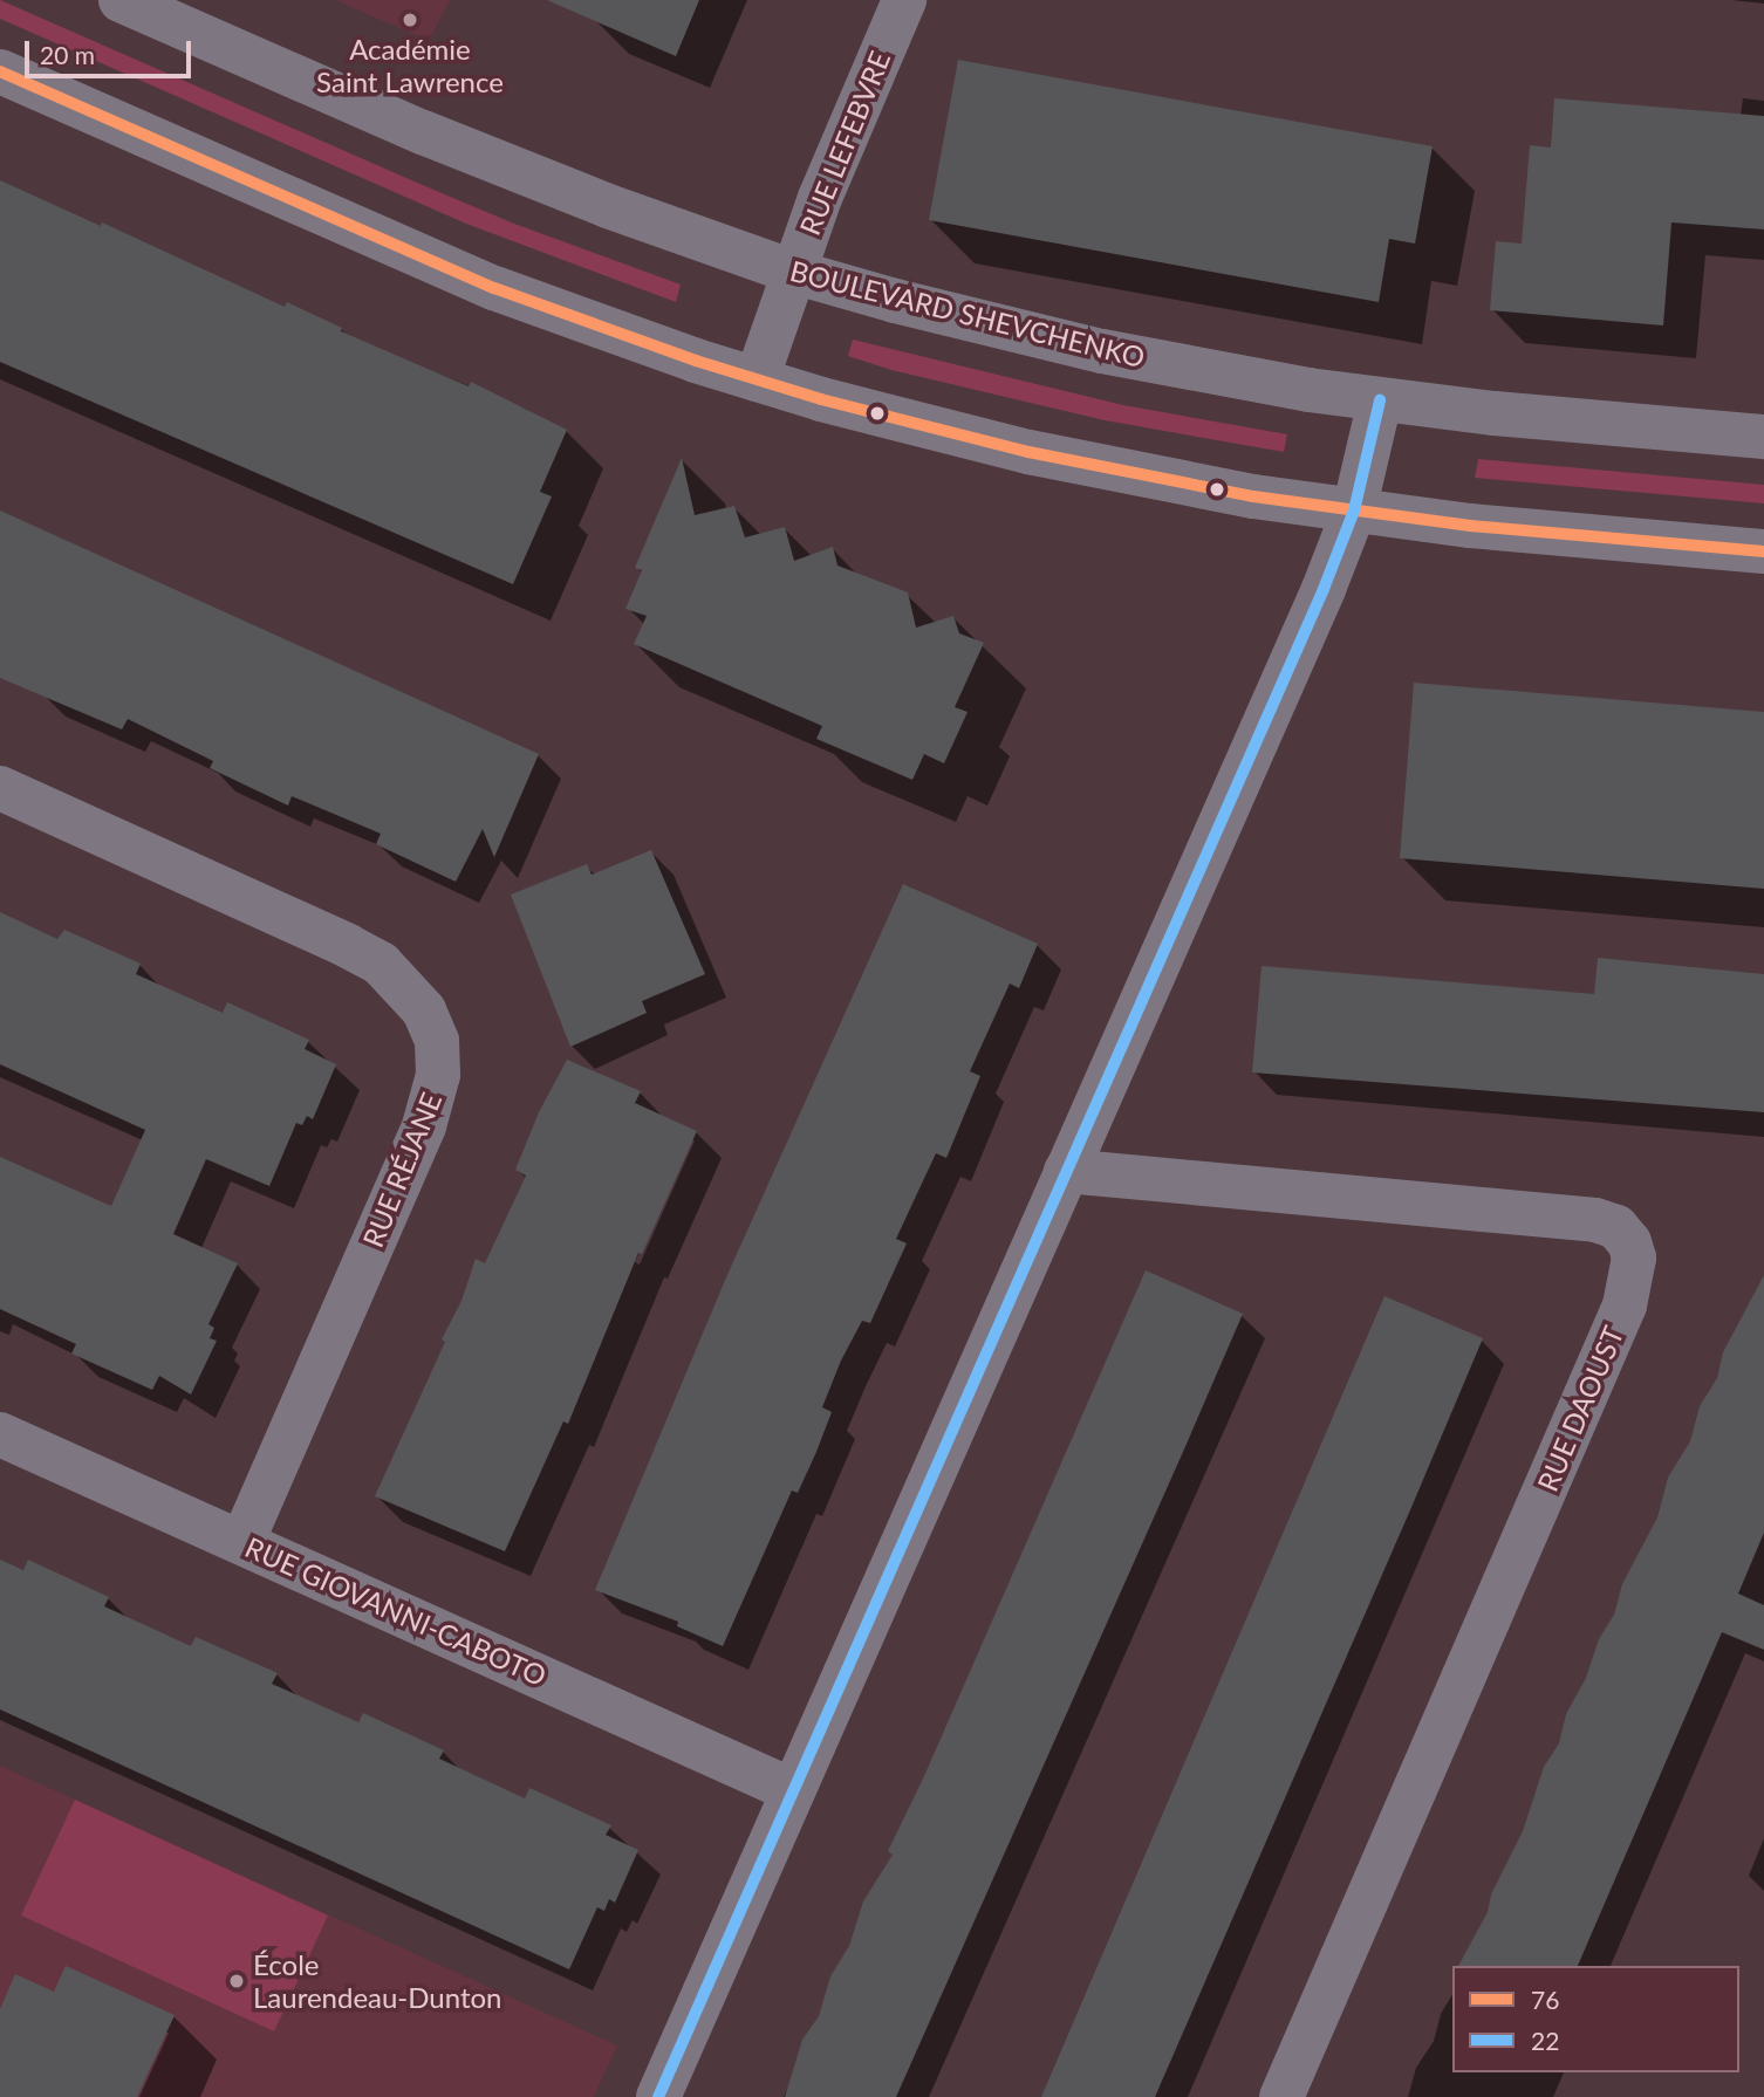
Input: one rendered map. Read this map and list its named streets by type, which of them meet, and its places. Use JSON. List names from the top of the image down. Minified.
{"streets":{"street":["RUE LEFEBVRE","BOULEVARD SHEVCHENKO","RUE RÉJANE","RUE DAOUST","RUE GIOVANNI-CABOTO"]},"crossings":[["RUE LEFEBVRE","BOULEVARD SHEVCHENKO"],["RUE RÉJANE","RUE GIOVANNI-CABOTO"]],"places":["Académie Saint Lawrence","École Laurendeau-Dunton"],"lines":["transit line 76","transit line 22"],"legend":["76","22"],"scale_bar":"20 m"}
